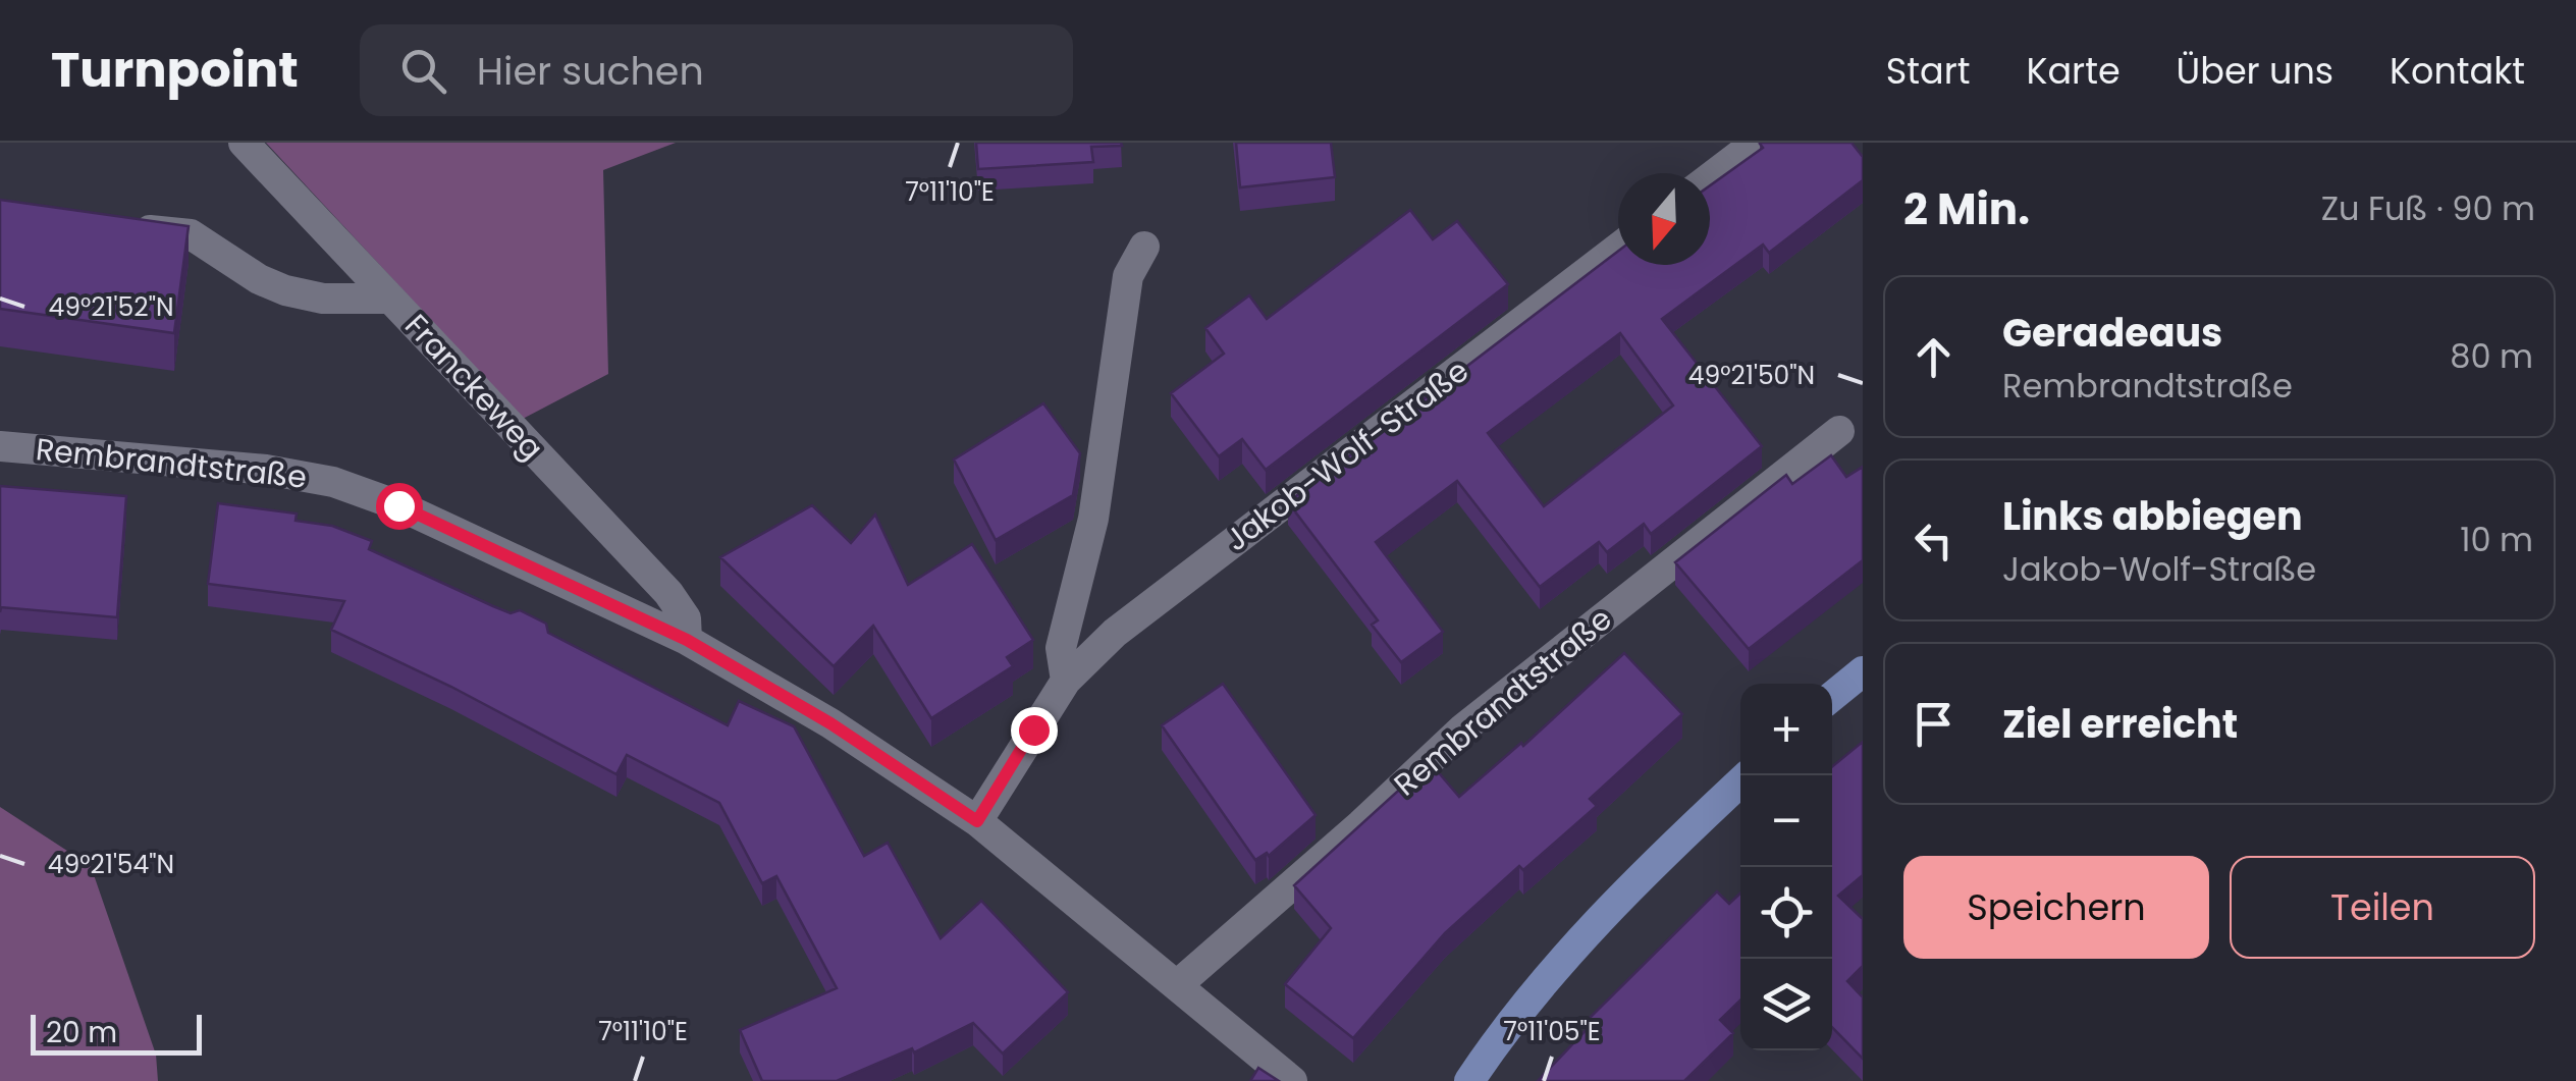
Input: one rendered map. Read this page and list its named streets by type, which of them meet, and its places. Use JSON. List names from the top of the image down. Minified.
{"streets":{"street":["Franckeweg","Jakob-Wolf-Straße","Rembrandtstraße"]},"crossings":[["Franckeweg","Rembrandtstraße"],["Jakob-Wolf-Straße","Rembrandtstraße"]],"scale_bar":"20 m","north":"bottom","page":{"header":"Turnpoint","search":"Hier suchen","nav":["Start","Karte","Über uns","Kontakt"],"heading":["2 Min.","Zu Fuß · 90 m"],"list":[["Geradeaus","Rembrandtstraße","80 m"],["Links abbiegen","Jakob-Wolf-Straße","10 m"],"Ziel erreicht"],"map_buttons":["+","−"],"buttons":["Speichern","Teilen"],"scale":"20 m"},"coordinates":["7°11'10\"E","49°21'52\"N","49°21'50\"N","49°21'54\"N","7°11'05\"E"]}
